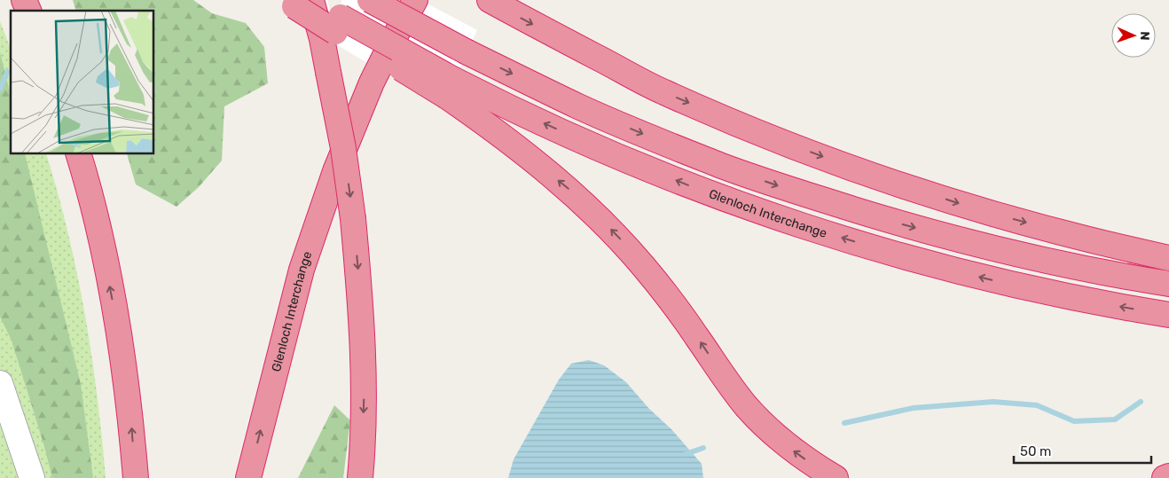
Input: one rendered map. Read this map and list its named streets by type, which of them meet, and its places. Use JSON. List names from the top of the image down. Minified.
{"streets":{"highway":["Glenloch Interchange"]},"scale_bar":"50 m","north":"right"}
